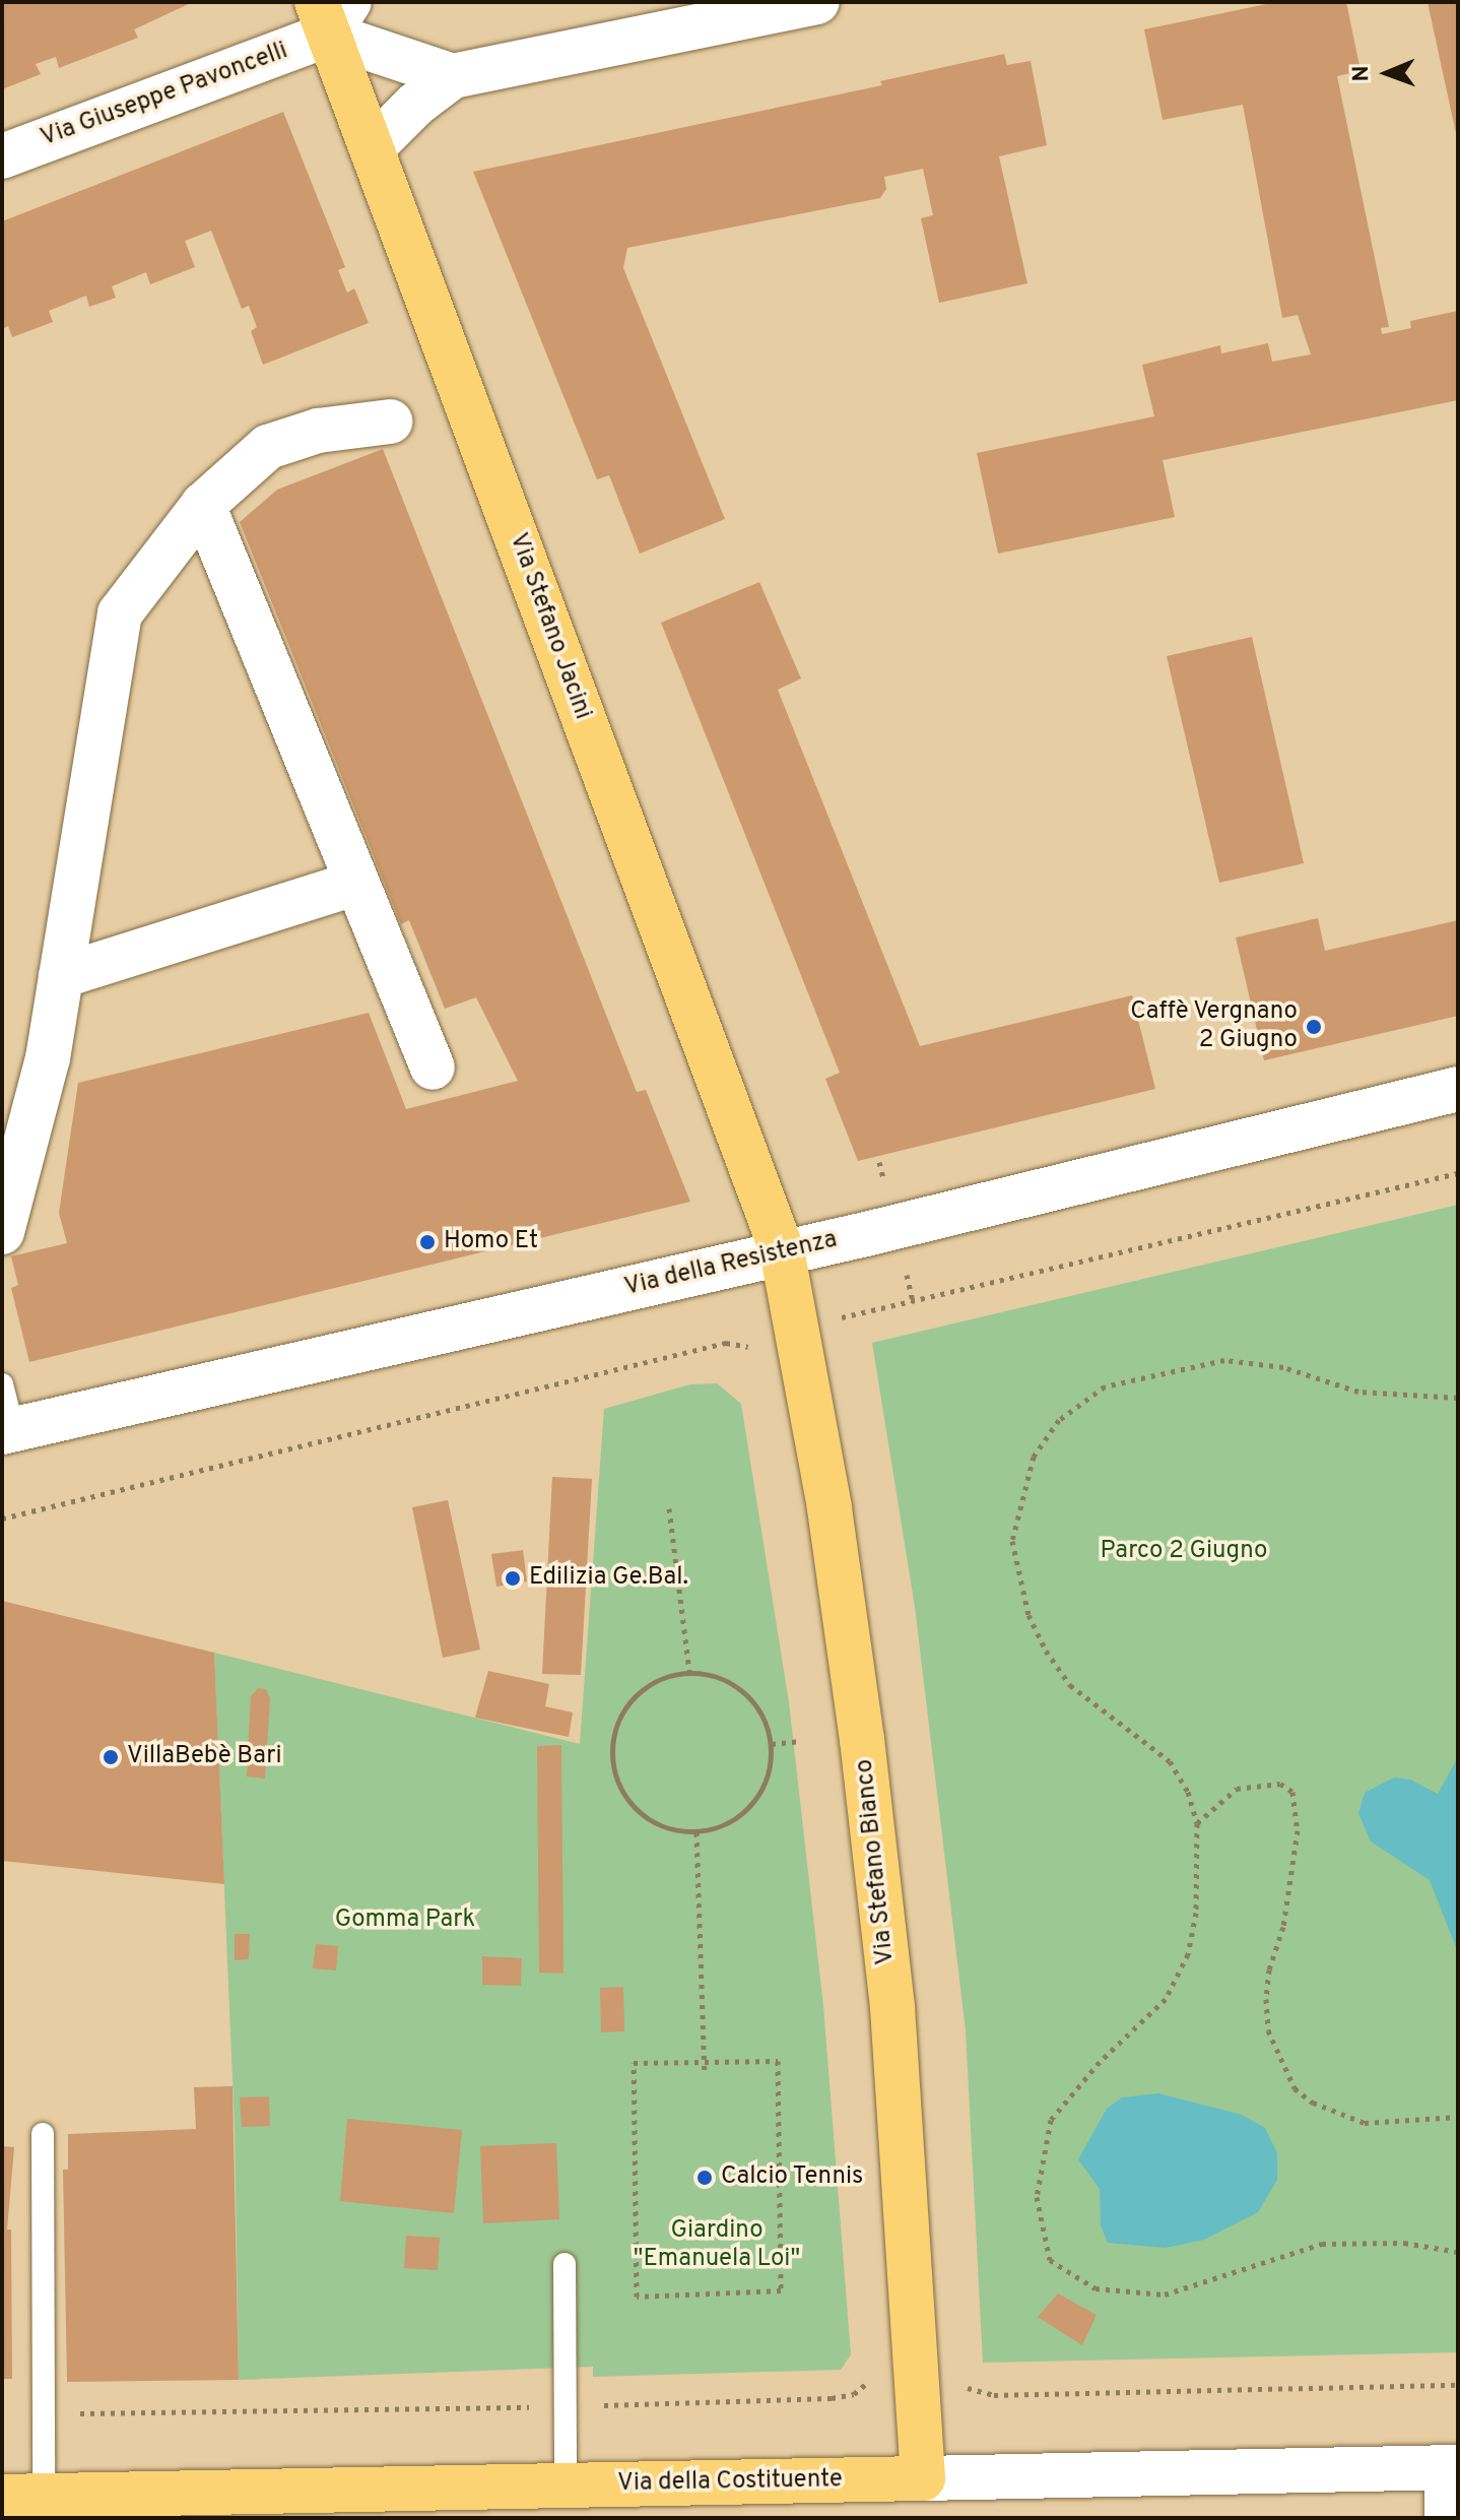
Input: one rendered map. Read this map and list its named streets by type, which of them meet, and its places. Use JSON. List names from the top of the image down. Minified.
{"streets":{"main road":["Via Stefano Jacini","Via Stefano Bianco","Via della Costituente"],"street":["Via Giuseppe Pavoncelli","Via della Resistenza"]},"crossings":[["Via Giuseppe Pavoncelli","Via Stefano Jacini"],["Via Stefano Jacini","Via della Resistenza"],["Via Stefano Jacini","Via Stefano Bianco"],["Via della Resistenza","Via Stefano Bianco"],["Via Stefano Bianco","Via della Costituente"]],"parks":["Parco 2 Giugno","Gomma Park","Giardino \"Emanuela Loi\""],"places":["Caffè Vergnano 2 Giugno","Homo Et","Edilizia Ge.Bal.","VillaBebè Bari","Calcio Tennis"],"north":"left"}
